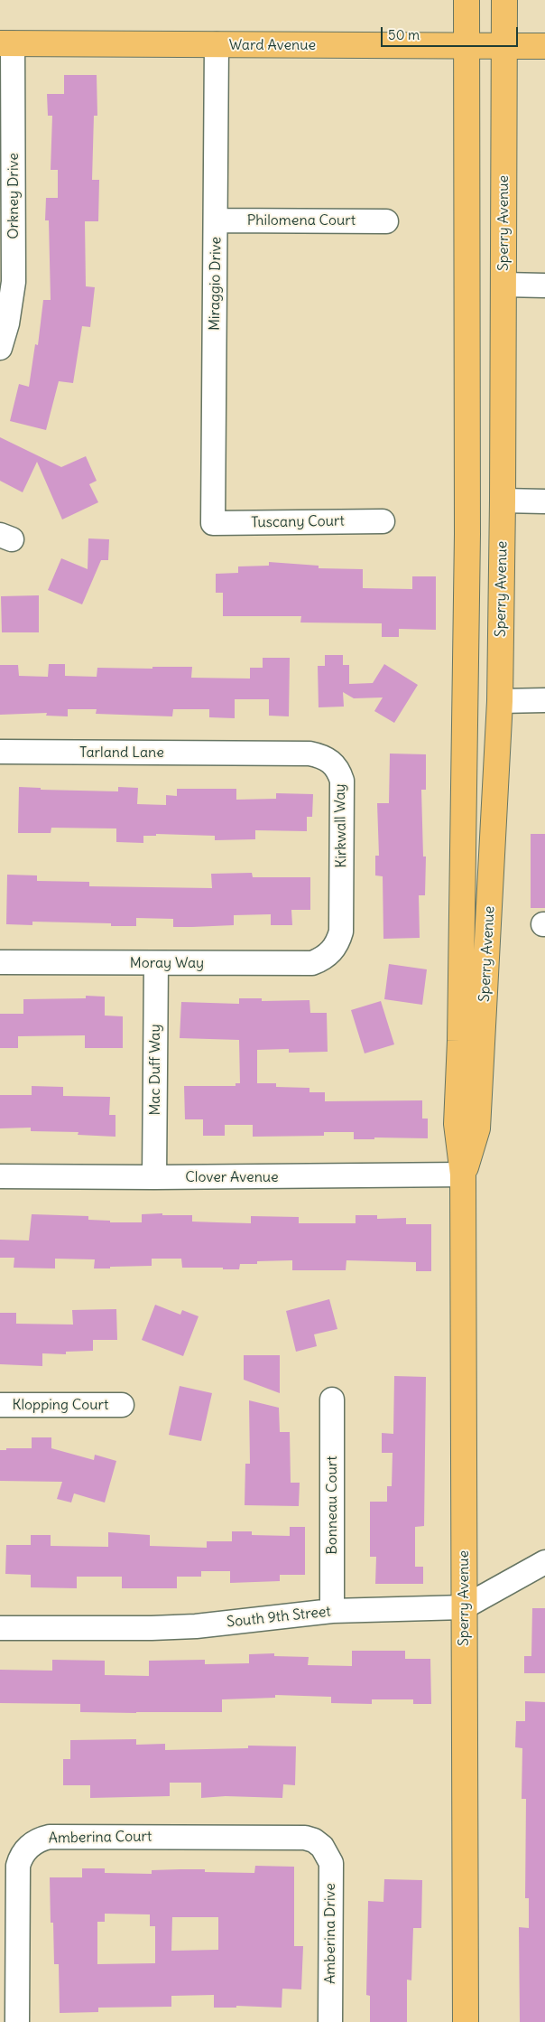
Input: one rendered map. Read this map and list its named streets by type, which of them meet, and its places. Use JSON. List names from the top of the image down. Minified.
{"streets":{"main road":["Ward Avenue","Sperry Avenue"],"street":["Orkney Drive","Philomena Court","Miraggio Drive","Tuscany Court","Tarland Lane","Kirkwall Way","Moray Way","Mac Duff Way","Clover Avenue","Klopping Court","Bonneau Court","South 9th Street","Amberina Court","Amberina Drive"]},"crossings":[["Ward Avenue","Orkney Drive"],["Ward Avenue","Sperry Avenue"],["Ward Avenue","Miraggio Drive"],["Philomena Court","Miraggio Drive"],["Sperry Avenue","Clover Avenue"],["Sperry Avenue","South 9th Street"],["Miraggio Drive","Tuscany Court"],["Tarland Lane","Kirkwall Way"],["Kirkwall Way","Moray Way"],["Moray Way","Mac Duff Way"],["Mac Duff Way","Clover Avenue"],["Bonneau Court","South 9th Street"],["Amberina Court","Amberina Drive"]],"scale_bar":"50 m"}
